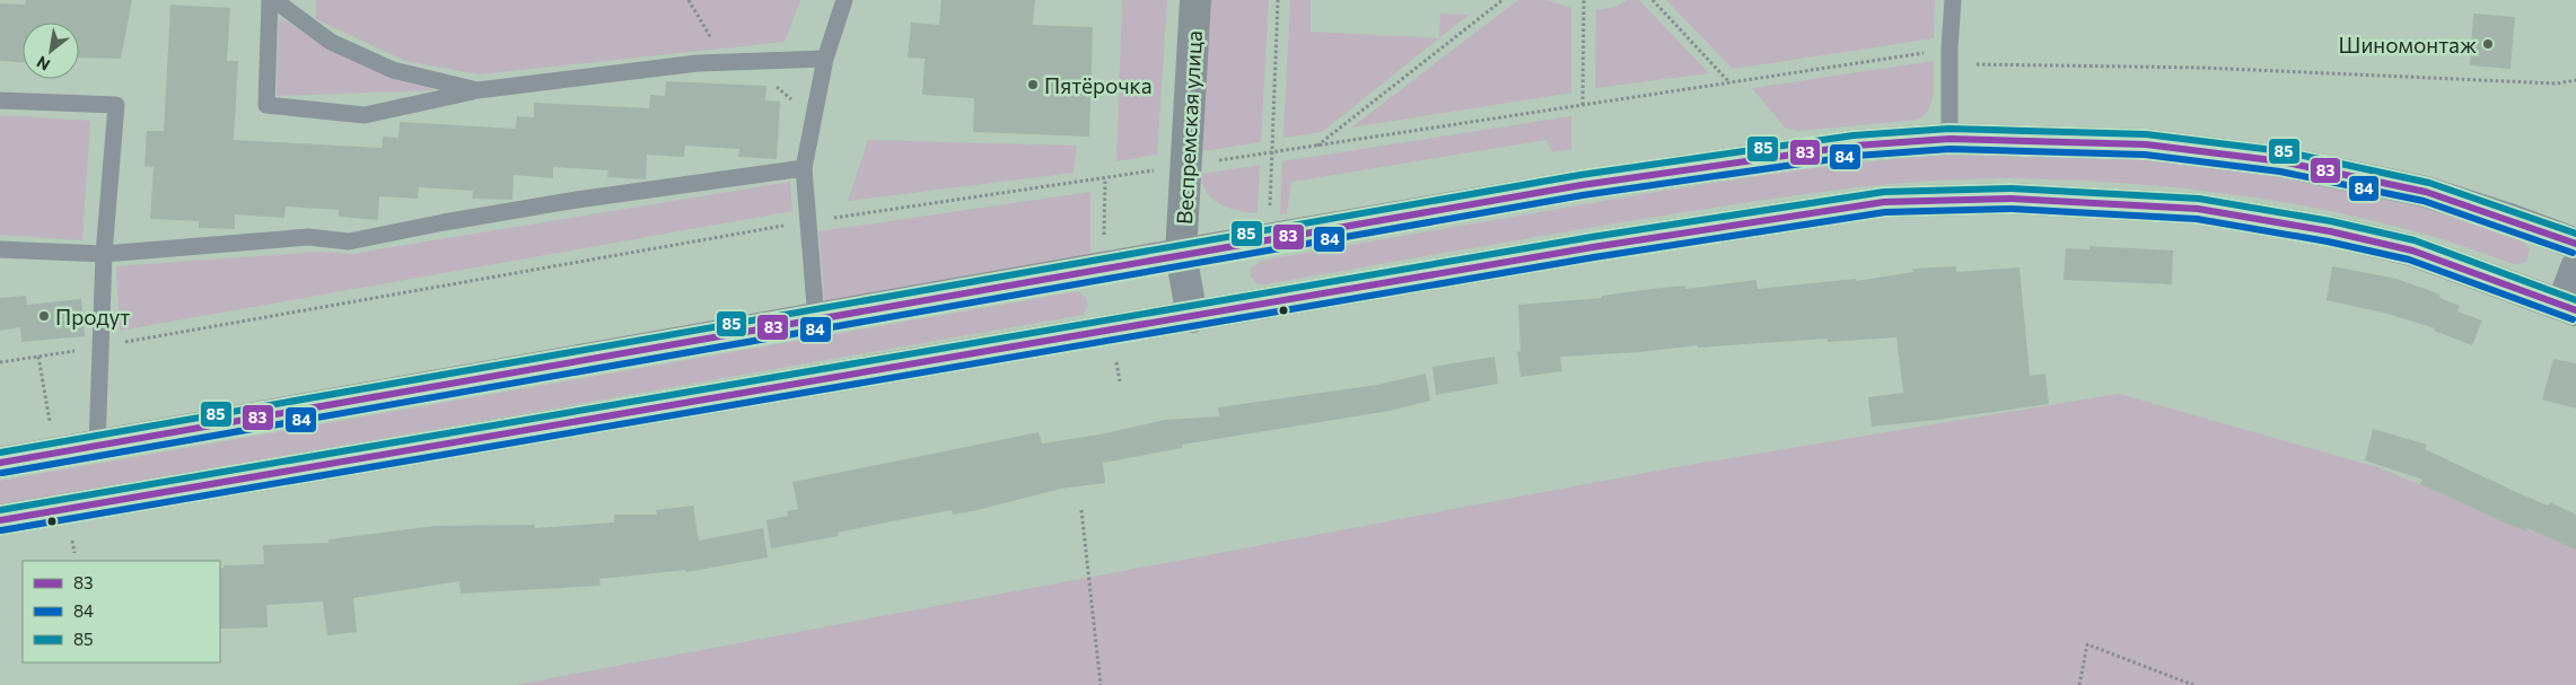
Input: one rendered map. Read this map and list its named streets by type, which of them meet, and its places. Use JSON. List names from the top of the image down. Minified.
{"streets":{"street":["Веспремская улица"]},"places":["Шиномонтаж","Пятёрочка","Продут"],"lines":["transit line 85","transit line 83","transit line 84"],"legend":["83","84","85"],"north":"bottom left"}
